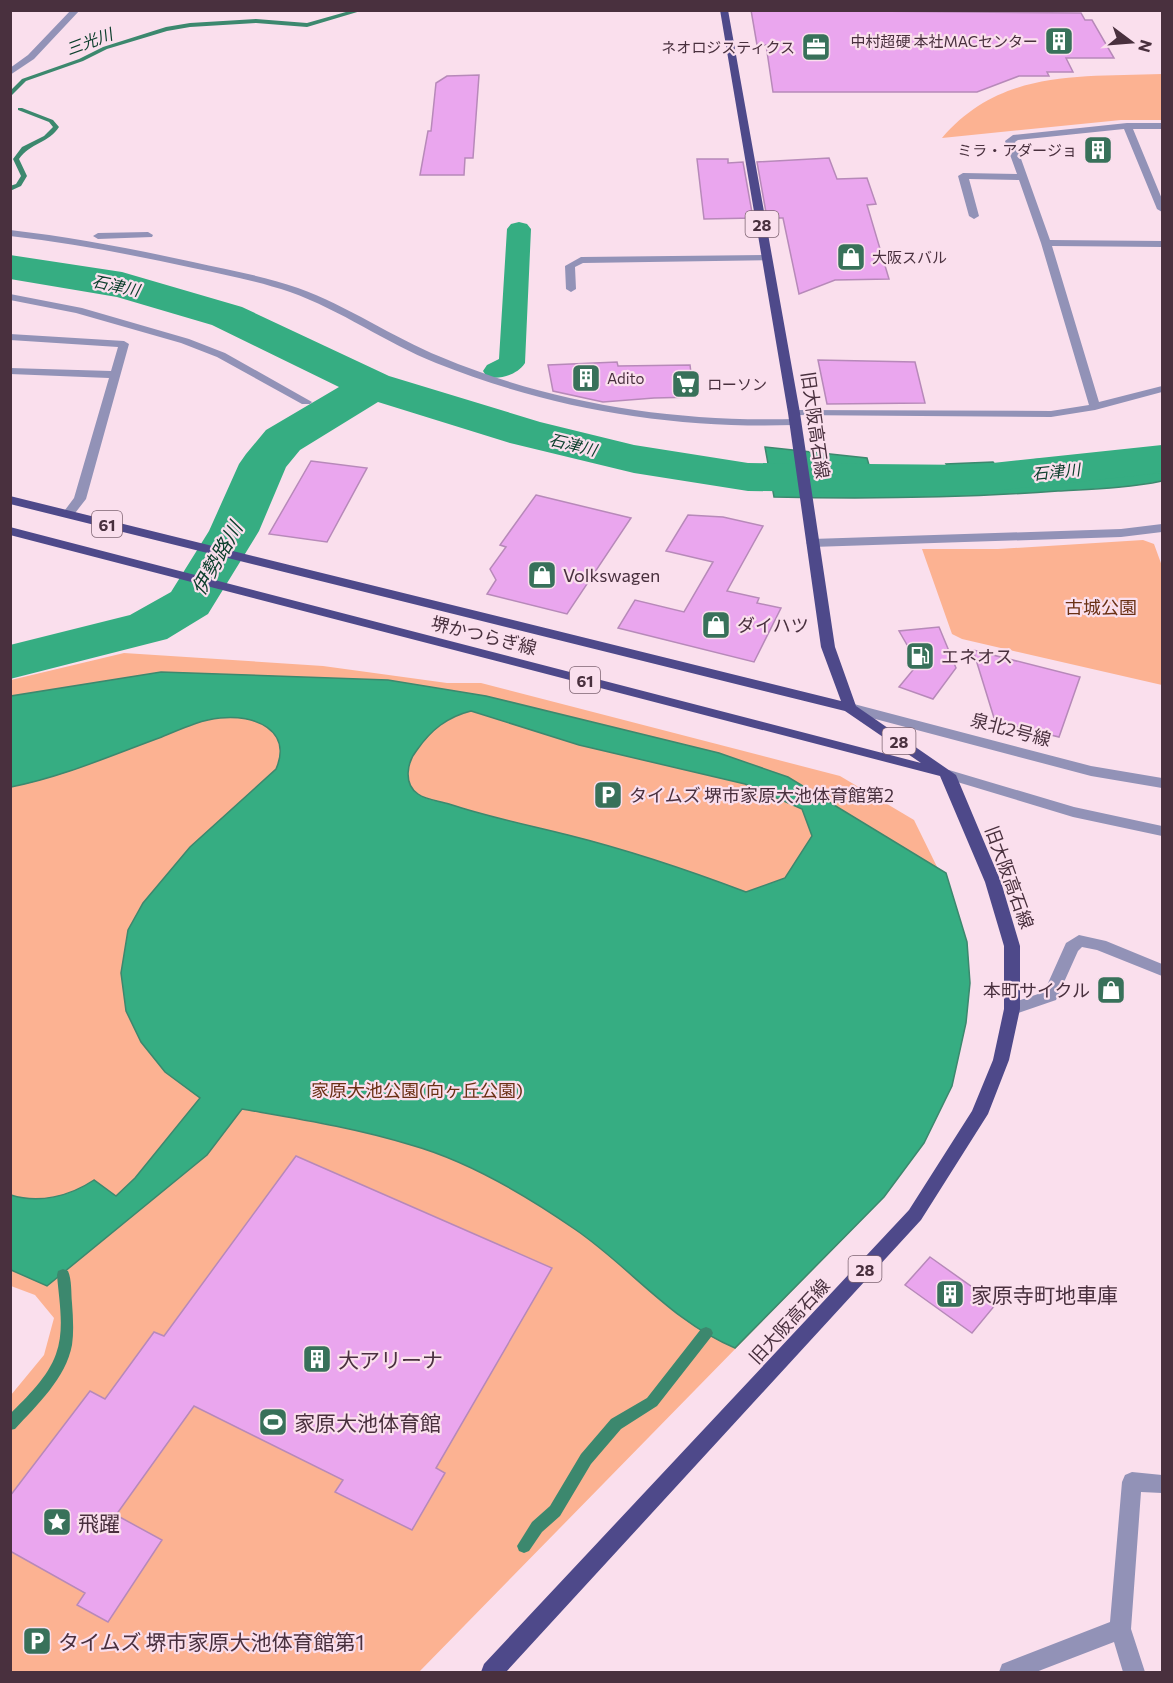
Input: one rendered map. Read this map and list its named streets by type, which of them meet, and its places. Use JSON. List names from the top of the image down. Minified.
{"streets":{"main road":["28","旧大阪高石線","61","堺かつらぎ線"],"street":["泉北2号線"]},"crossings":[["28","旧大阪高石線"],["28","堺かつらぎ線"],["28","泉北2号線"],["旧大阪高石線","堺かつらぎ線"],["旧大阪高石線","泉北2号線"],["堺かつらぎ線","泉北2号線"]],"water":["三光川","石津川","伊勢路川"],"parks":["古城公園","家原大池公園(向ヶ丘公園)"],"places":{"building":["中村超硬 本社MACセンター","ミラ・アダージョ","Adito","家原寺町地車庫","大アリーナ"],"office":["ネオロジスティクス"],"shop":["大阪スバル","Volkswagen","ダイハツ","本町サイクル"],"supermarket":["ローソン"],"fuel station":["エネオス"],"parking":["タイムズ 堺市家原大池体育館第2","タイムズ 堺市家原大池体育館第1"],"sports":["家原大池体育館"],"place":["飛躍"]},"north":"right"}
